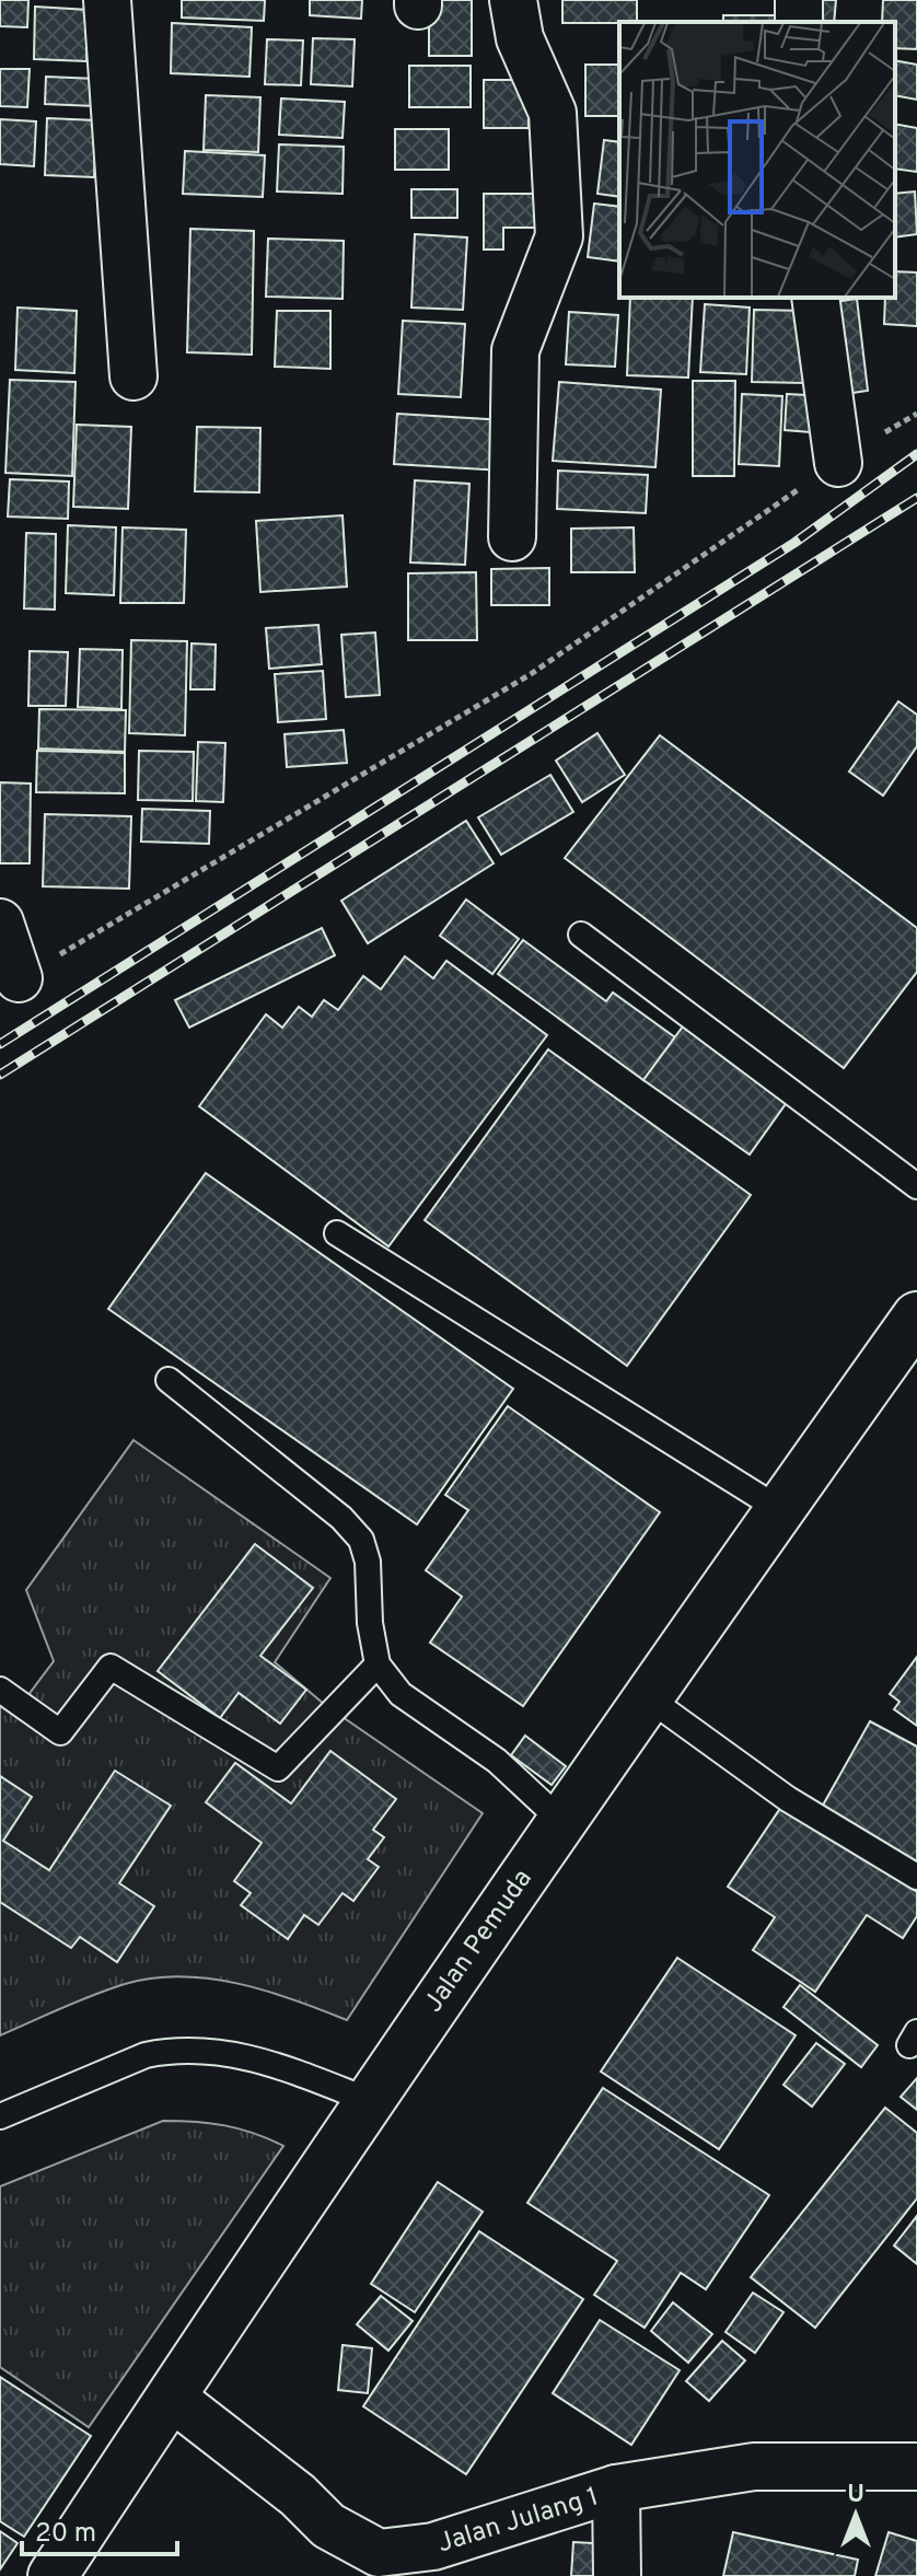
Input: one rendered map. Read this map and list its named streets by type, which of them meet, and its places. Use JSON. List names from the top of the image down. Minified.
{"streets":{"main road":["Jalan Pemuda"],"street":["Jalan Julang 1"]},"crossings":[["Jalan Pemuda","Jalan Julang 1"]],"scale_bar":"20 m","north":"top"}
